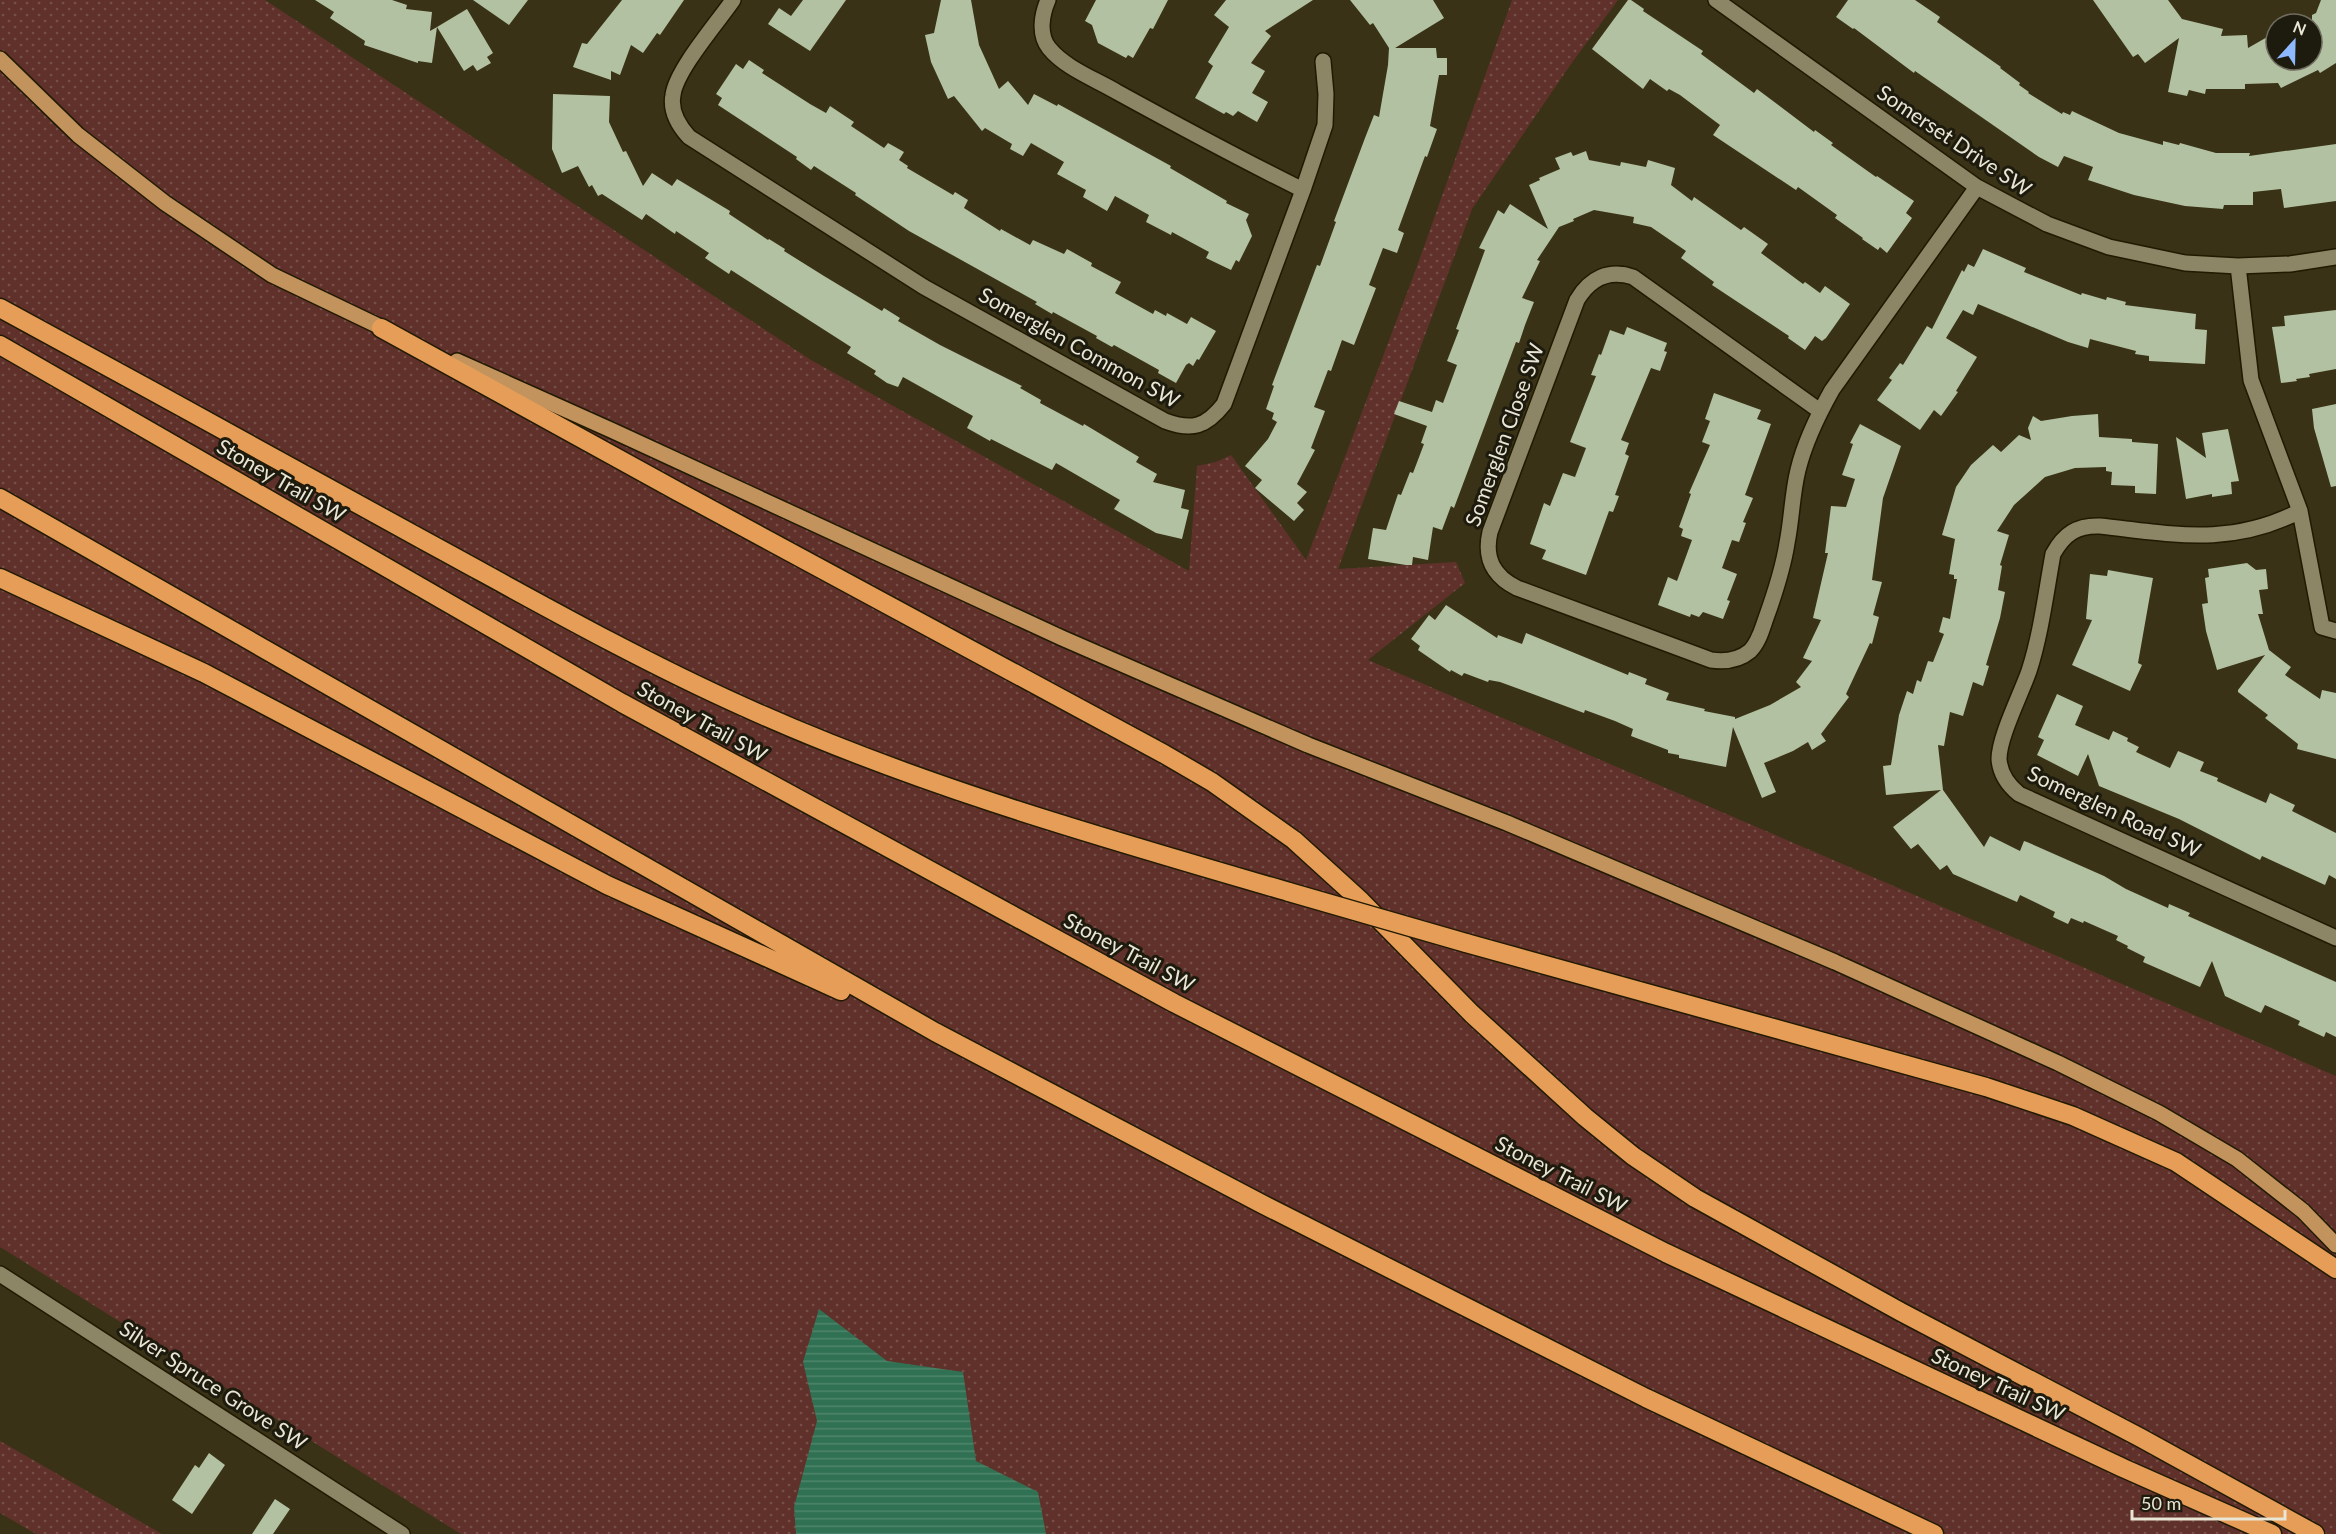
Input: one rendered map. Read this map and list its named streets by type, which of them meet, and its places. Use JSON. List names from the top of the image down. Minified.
{"streets":{"highway":["Stoney Trail SW"],"street":["Somerset Drive SW","Somerglen Common SW","Somerglen Close SW","Somerglen Road SW","Silver Spruce Grove SW"]},"crossings":[["Somerset Drive SW","Somerglen Close SW"]],"scale_bar":"50 m","north":"top"}
